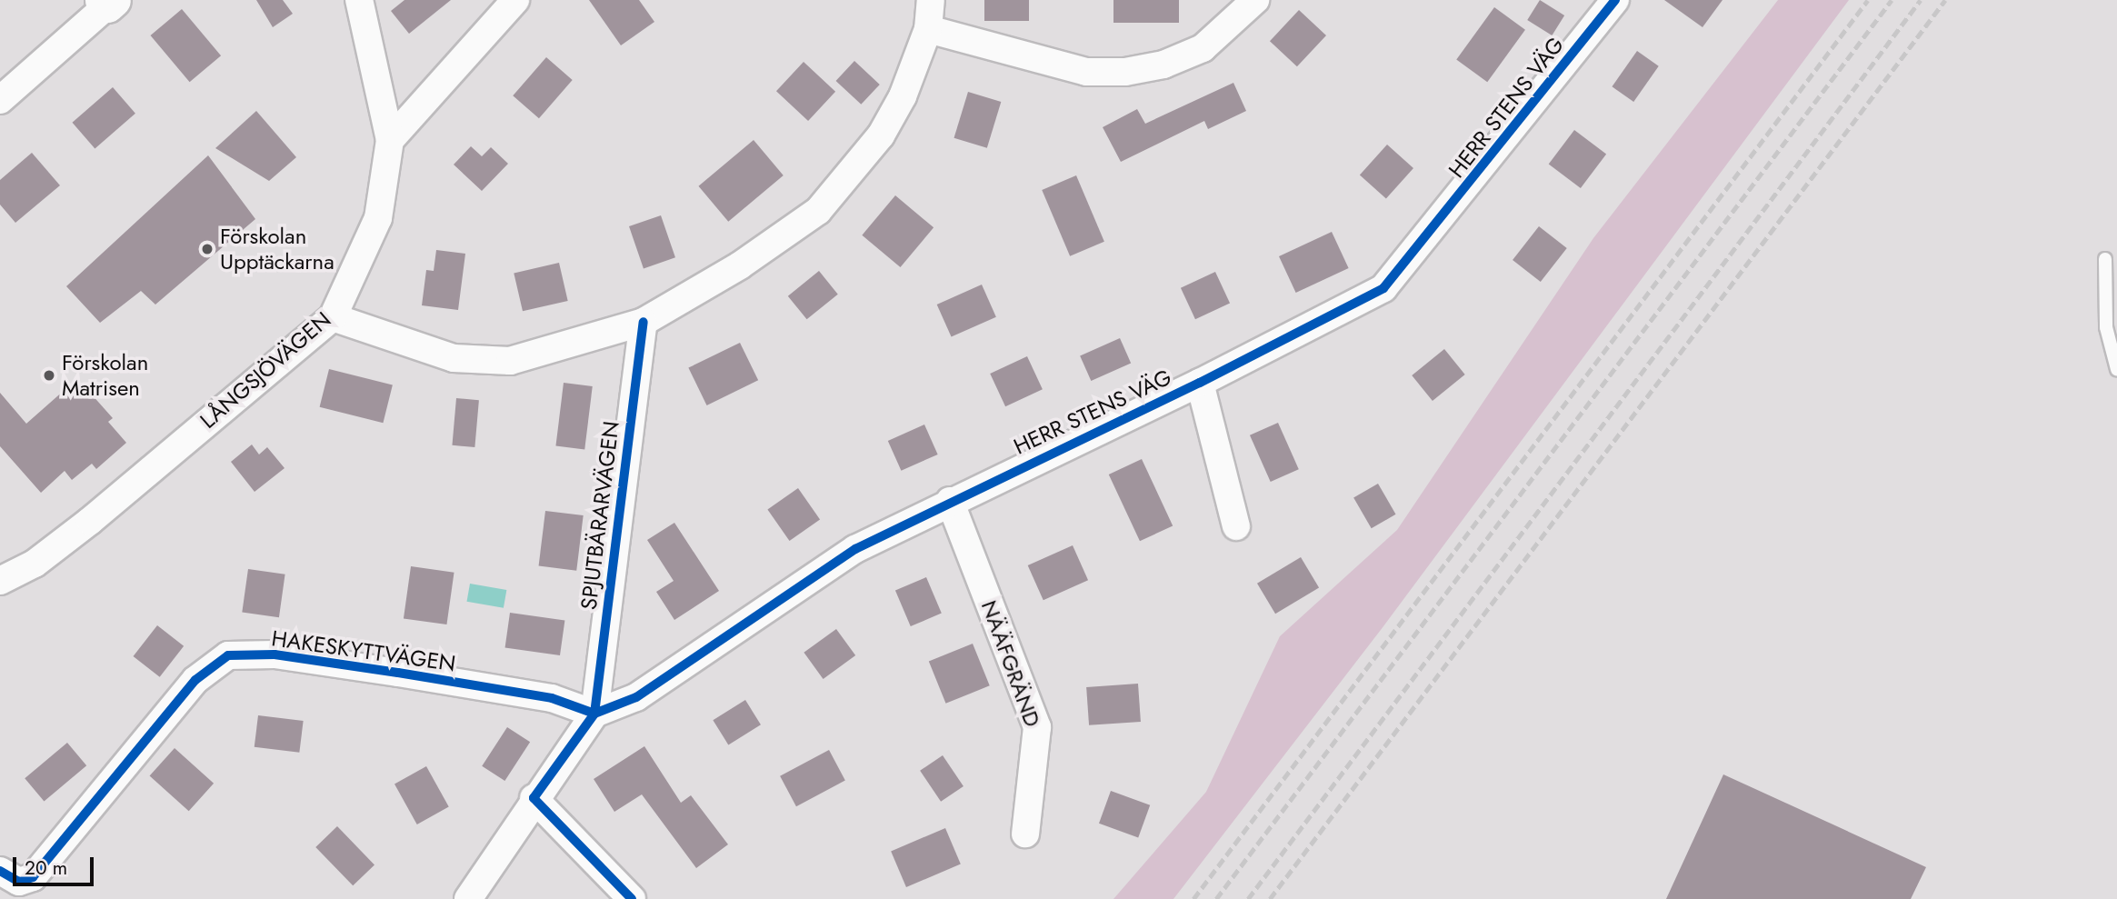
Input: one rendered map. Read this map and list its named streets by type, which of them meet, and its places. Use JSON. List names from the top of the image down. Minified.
{"streets":{"street":["HERR STENS VÄG","LÅNGSJÖVÄGEN","SPJUTBÄRARVÄGEN","HAKESKYTTVÄGEN","NÄÄFGRÄND"]},"crossings":[["HERR STENS VÄG","SPJUTBÄRARVÄGEN"],["HERR STENS VÄG","HAKESKYTTVÄGEN"],["HERR STENS VÄG","NÄÄFGRÄND"],["SPJUTBÄRARVÄGEN","HAKESKYTTVÄGEN"]],"places":["Förskolan Upptäckarna","Förskolan Matrisen"],"scale_bar":"20 m"}
